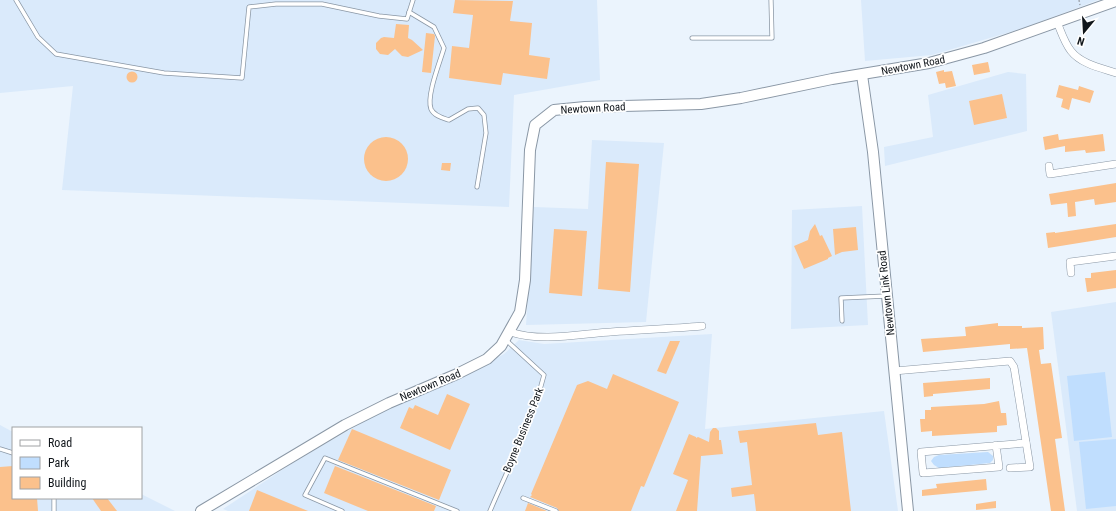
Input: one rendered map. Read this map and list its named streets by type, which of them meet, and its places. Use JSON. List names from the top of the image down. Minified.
{"streets":{"street":["Newtown Road","Newtown Link Road"],"lane":["Boyne Business Park"]},"crossings":[["Newtown Road","Newtown Link Road"],["Newtown Road","Boyne Business Park"]],"legend":["Road","Park","Building"],"north":"bottom"}
